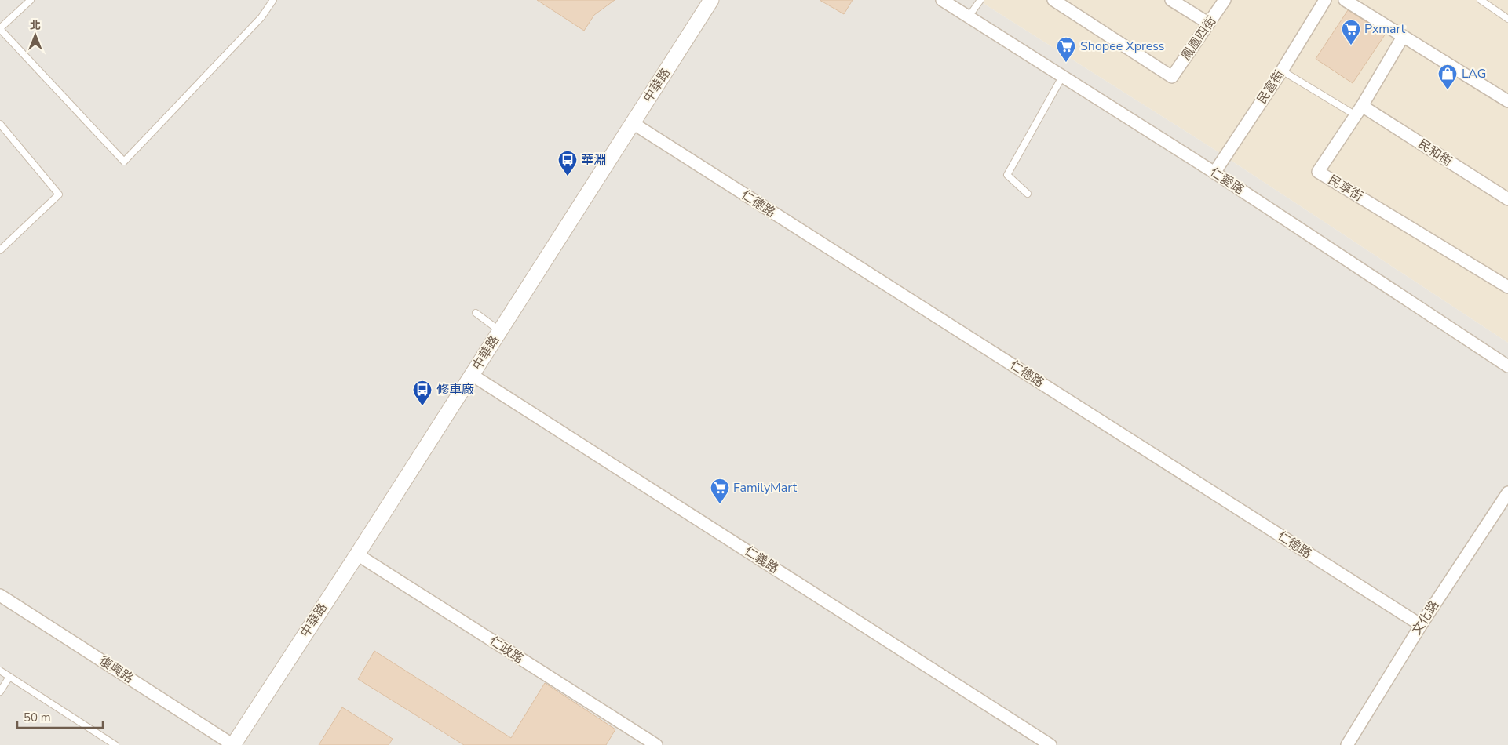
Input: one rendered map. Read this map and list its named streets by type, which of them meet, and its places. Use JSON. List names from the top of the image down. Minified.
{"streets":{"street":["鳳凰四街","中華路","民富街","民和街","仁愛路","民享街","仁德路","仁義路","文化路","仁政路","復興路"]},"crossings":[["中華路","仁德路"],["中華路","仁義路"],["中華路","仁政路"],["中華路","復興路"],["民富街","仁愛路"],["民和街","民享街"],["仁德路","文化路"]],"places":{"supermarket":["Pxmart","Shopee Xpress","FamilyMart"],"shop":["LAG"],"bus stop":["華淵","修車廠"]},"scale_bar":"50 m","north":"top"}
